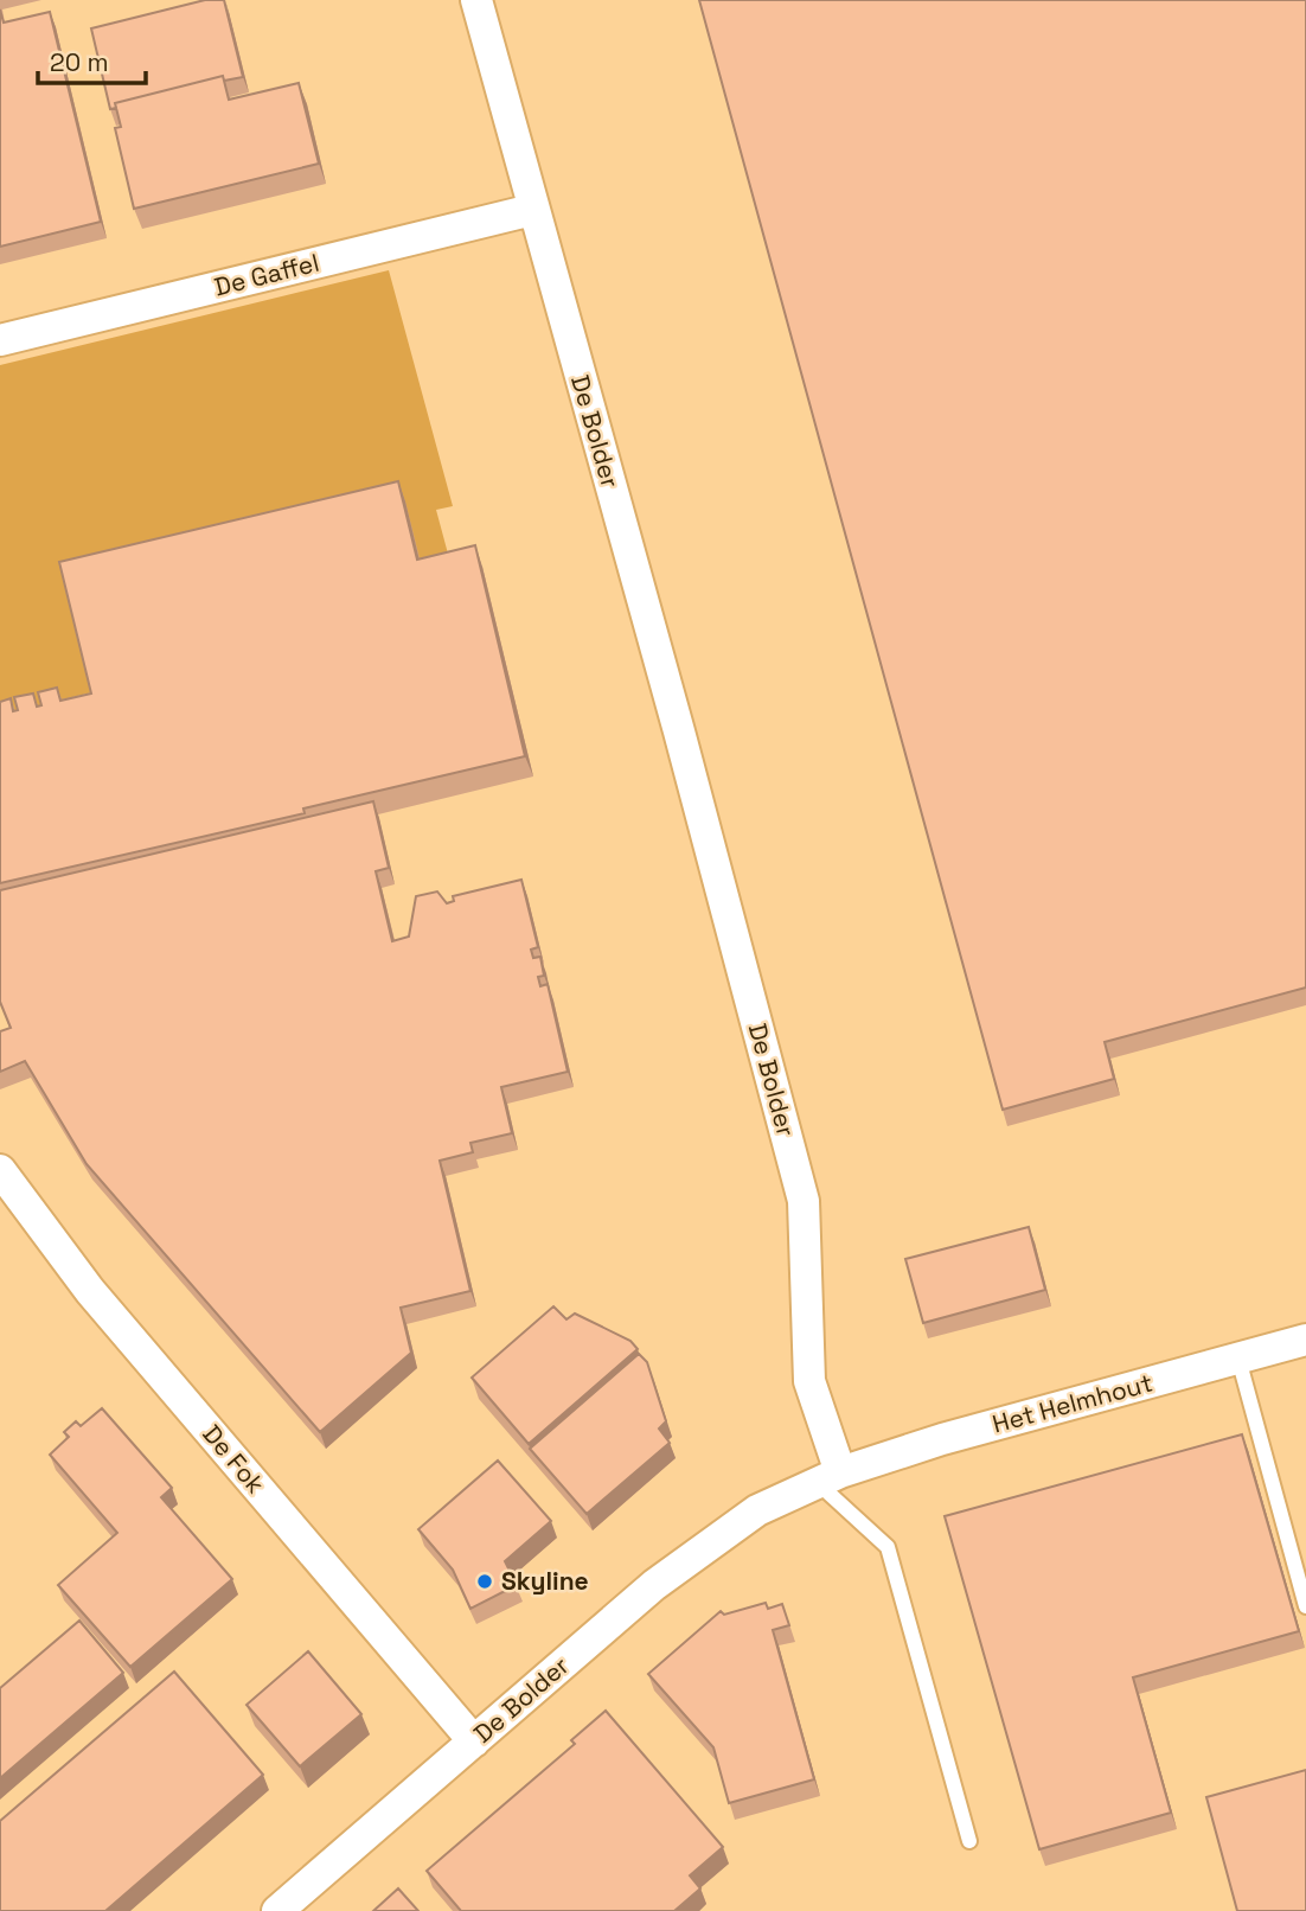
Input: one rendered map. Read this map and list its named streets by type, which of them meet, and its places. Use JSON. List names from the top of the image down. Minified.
{"streets":{"street":["De Gaffel","De Bolder","Het Helmhout","De Fok"]},"crossings":[["De Gaffel","De Bolder"],["De Bolder","Het Helmhout"],["De Bolder","De Fok"]],"places":["Skyline"],"scale_bar":"20 m"}
